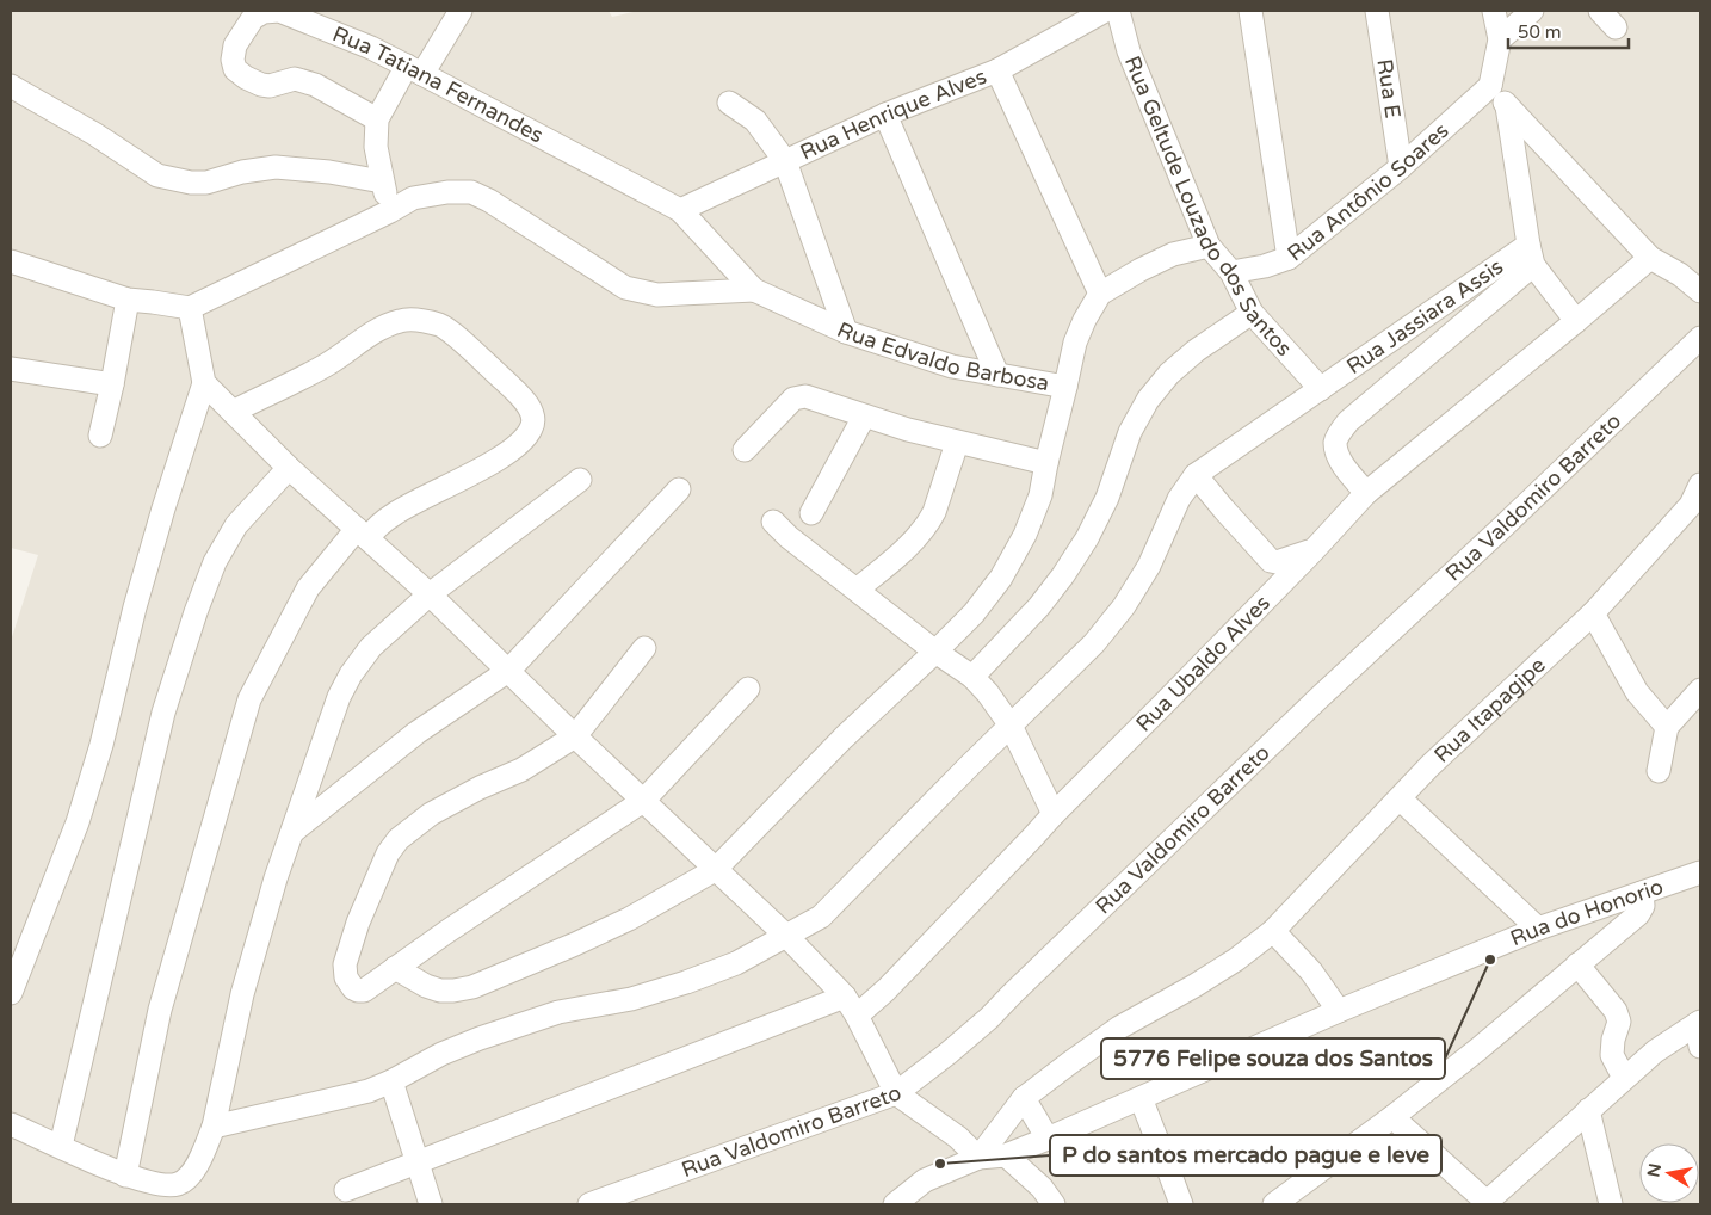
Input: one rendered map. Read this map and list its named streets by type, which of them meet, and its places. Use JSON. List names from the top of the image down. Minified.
{"streets":{"street":["Rua Tatiana Fernandes","Rua E","Rua Henrique Alves","Rua Antônio Soares","Rua Geltude Louzado dos Santos","Rua Jassiara Assis","Rua Edvaldo Barbosa","Rua Valdomiro Barreto","Rua Ubaldo Alves","Rua Itapagipe","Rua do Honorio"]},"crossings":[["Rua Tatiana Fernandes","Rua Henrique Alves"],["Rua Tatiana Fernandes","Rua Edvaldo Barbosa"],["Rua E","Rua Antônio Soares"],["Rua Antônio Soares","Rua Geltude Louzado dos Santos"],["Rua Geltude Louzado dos Santos","Rua Jassiara Assis"],["Rua Geltude Louzado dos Santos","Rua Edvaldo Barbosa"],["Rua Itapagipe","Rua do Honorio"]],"places":["5776 Felipe souza dos Santos","P do santos mercado pague e leve"],"scale_bar":"50 m","north":"left"}
